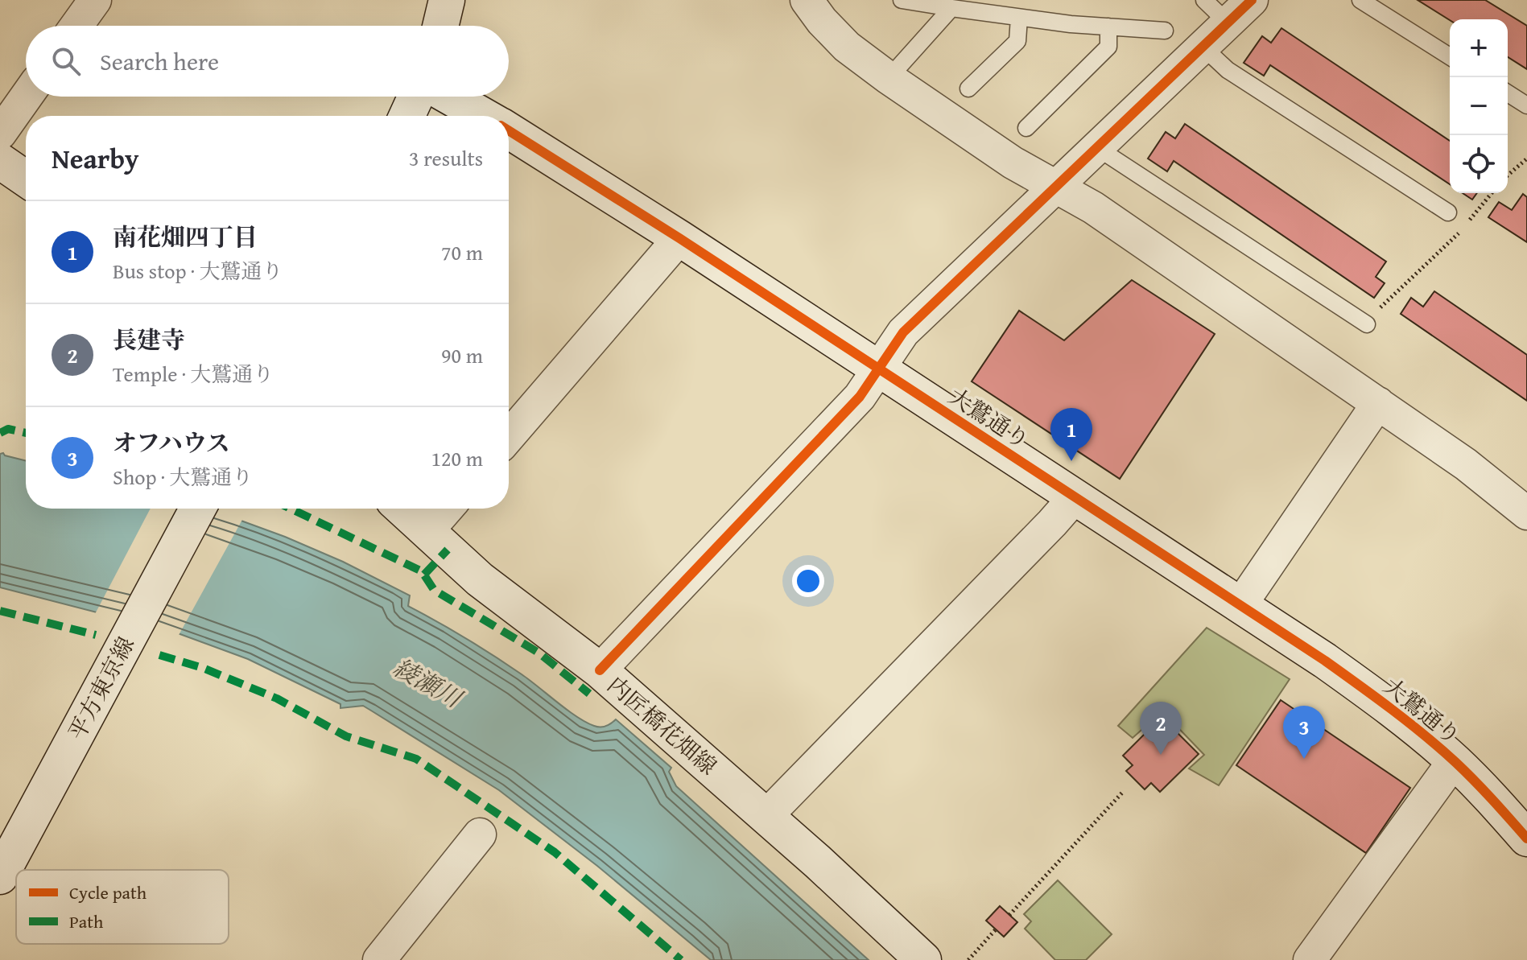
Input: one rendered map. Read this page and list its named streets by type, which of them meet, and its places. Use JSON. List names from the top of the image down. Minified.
{"streets":{"street":["大鷲通り","平方東京線","内匠橋花畑線"]},"water":["綾瀬川"],"legend":["Cycle path","Path"],"page":{"map_buttons":["+","−"],"search":"Search here","heading":["Nearby","3 results"],"list":[{"mark":"1","name":"南花畑四丁目","note":"Bus stop · 大鷲通り","value":"70 m"},{"mark":"2","name":"長建寺","note":"Temple · 大鷲通り","value":"90 m"},{"mark":"3","name":"オフハウス","note":"Shop · 大鷲通り","value":"120 m"}],"pins":["1","2","3"]}}
